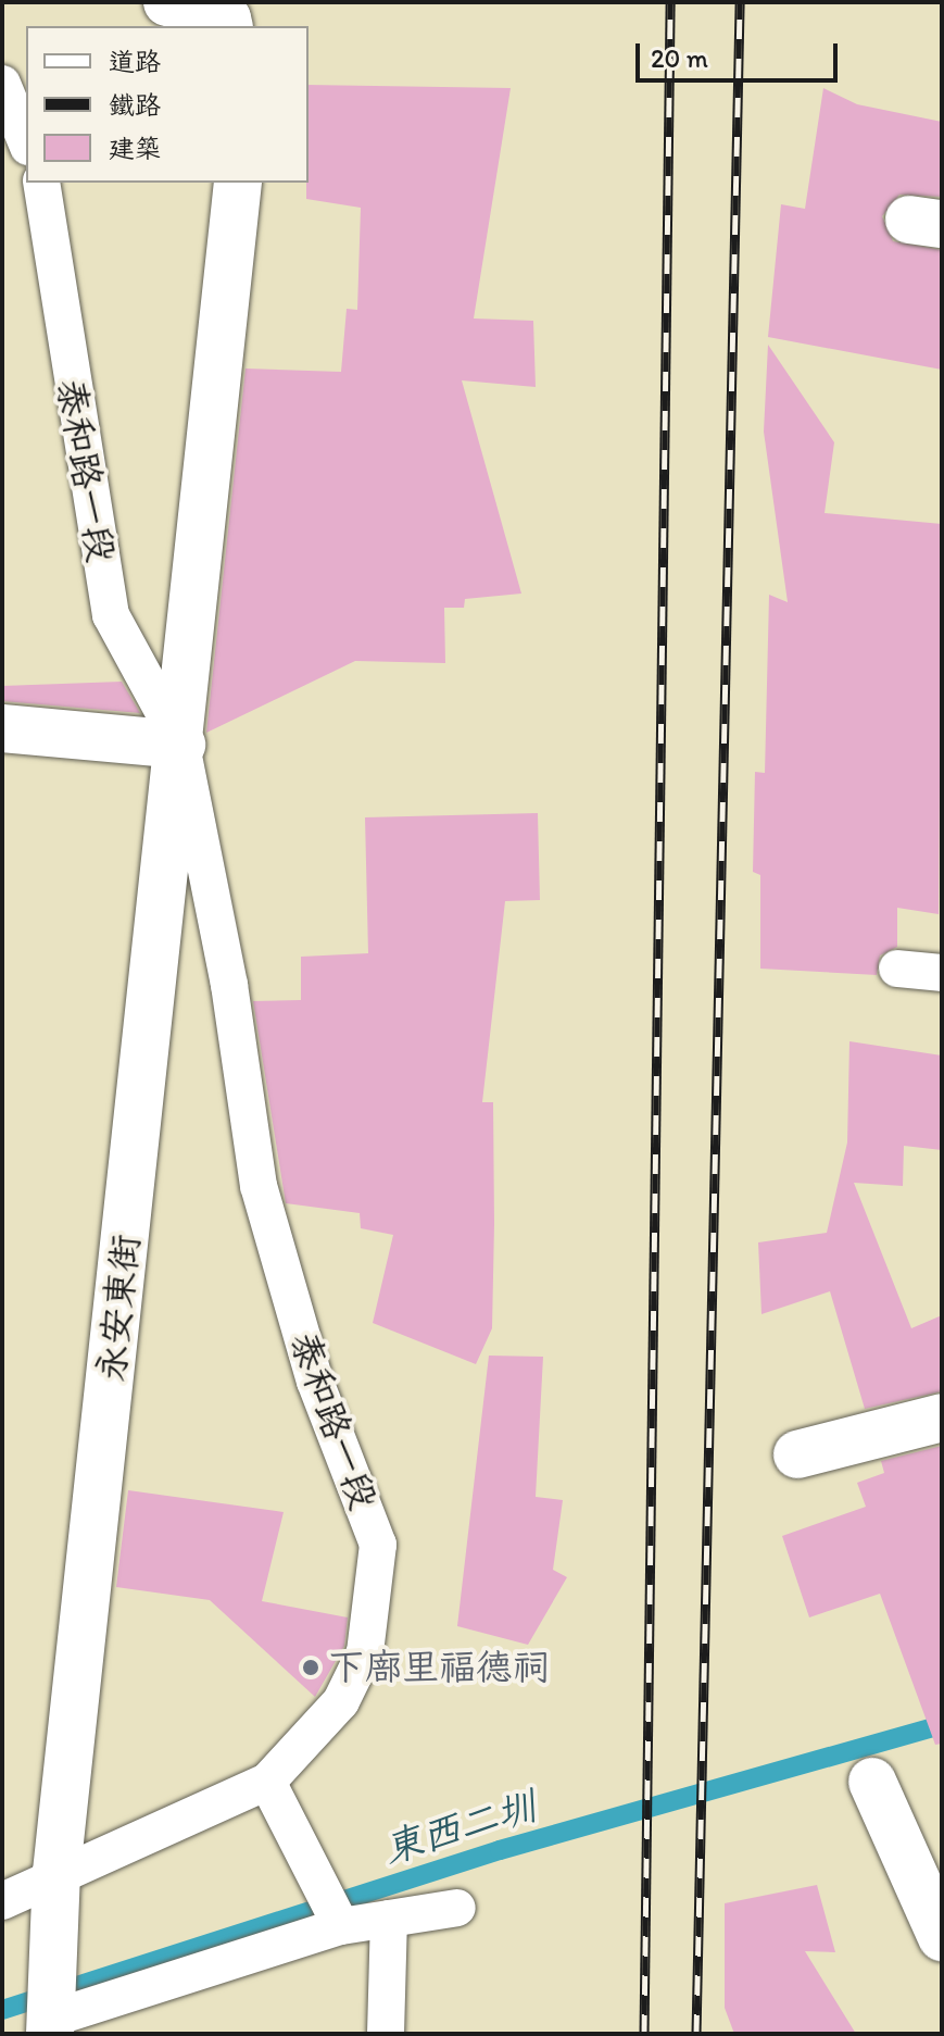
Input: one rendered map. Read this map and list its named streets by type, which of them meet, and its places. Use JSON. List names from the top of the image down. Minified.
{"streets":{"street":["泰和路一段","永安東街"]},"crossings":[["泰和路一段","永安東街"]],"water":["東西二圳"],"places":["下廍里福德祠"],"legend":["道路","鐵路","建築"],"scale_bar":"20 m"}
